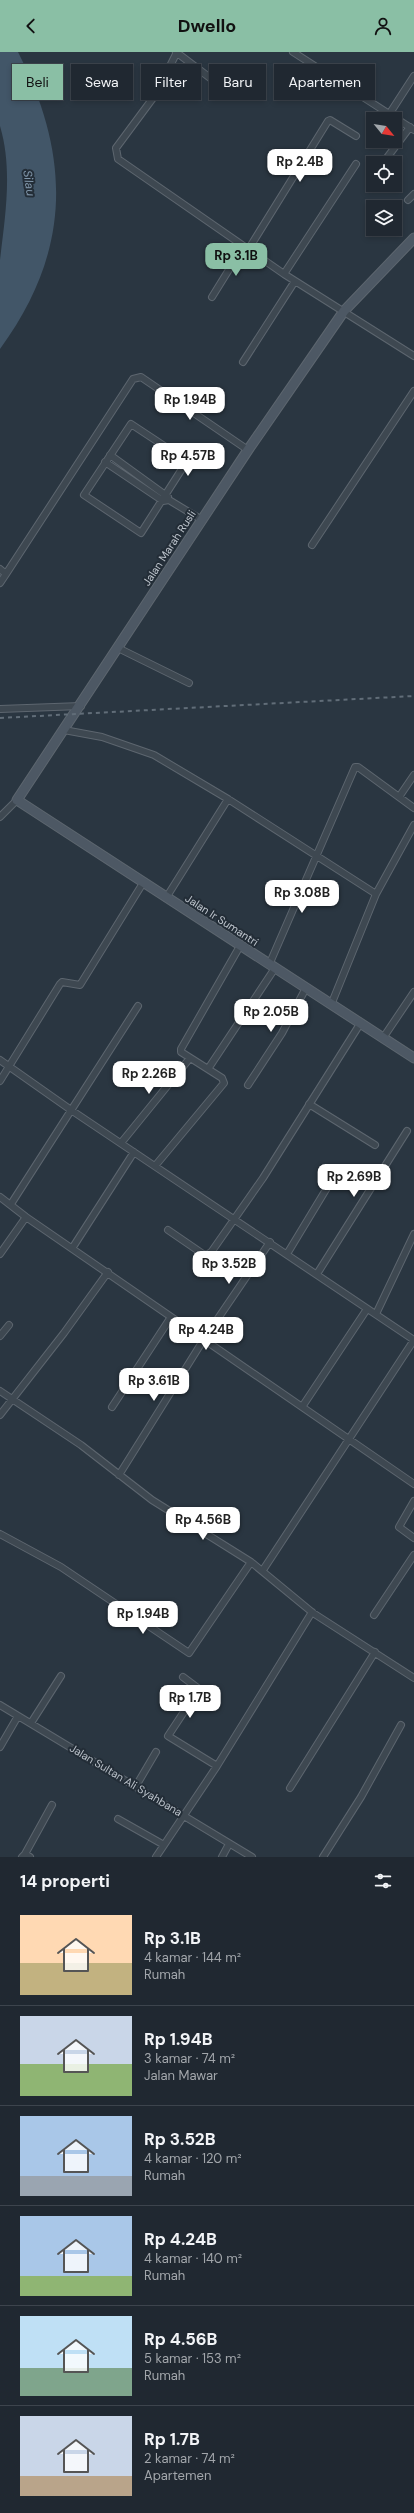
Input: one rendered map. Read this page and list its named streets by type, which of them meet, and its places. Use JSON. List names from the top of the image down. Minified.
{"streets":{"main road":["Jalan Marah Rusli","Jalan Ir Sumantri"],"street":["Jalan Sultan Ali Syahbana"]},"crossings":[["Jalan Marah Rusli","Jalan Ir Sumantri"]],"water":["Silau"],"north":"bottom right","page":{"header":"Dwello","chip":["Beli","Sewa","Filter","Baru","Apartemen"],"price":["Rp 2.4B","Rp 3.1B","Rp 1.94B","Rp 4.57B","Rp 3.08B","Rp 2.05B","Rp 2.26B","Rp 2.69B","Rp 3.52B","Rp 4.24B","Rp 3.61B","Rp 4.56B","Rp 1.94B","Rp 1.7B"],"heading":"14 properti","list":[{"name":"Rp 3.1B","note":"4 kamar · 144 m² · Rumah"},{"name":"Rp 1.94B","note":"3 kamar · 74 m² · Jalan Mawar"},{"name":"Rp 3.52B","note":"4 kamar · 120 m² · Rumah"},{"name":"Rp 4.24B","note":"4 kamar · 140 m² · Rumah"},{"name":"Rp 4.56B","note":"5 kamar · 153 m² · Rumah"},{"name":"Rp 1.7B","note":"2 kamar · 74 m² · Apartemen"}]}}
